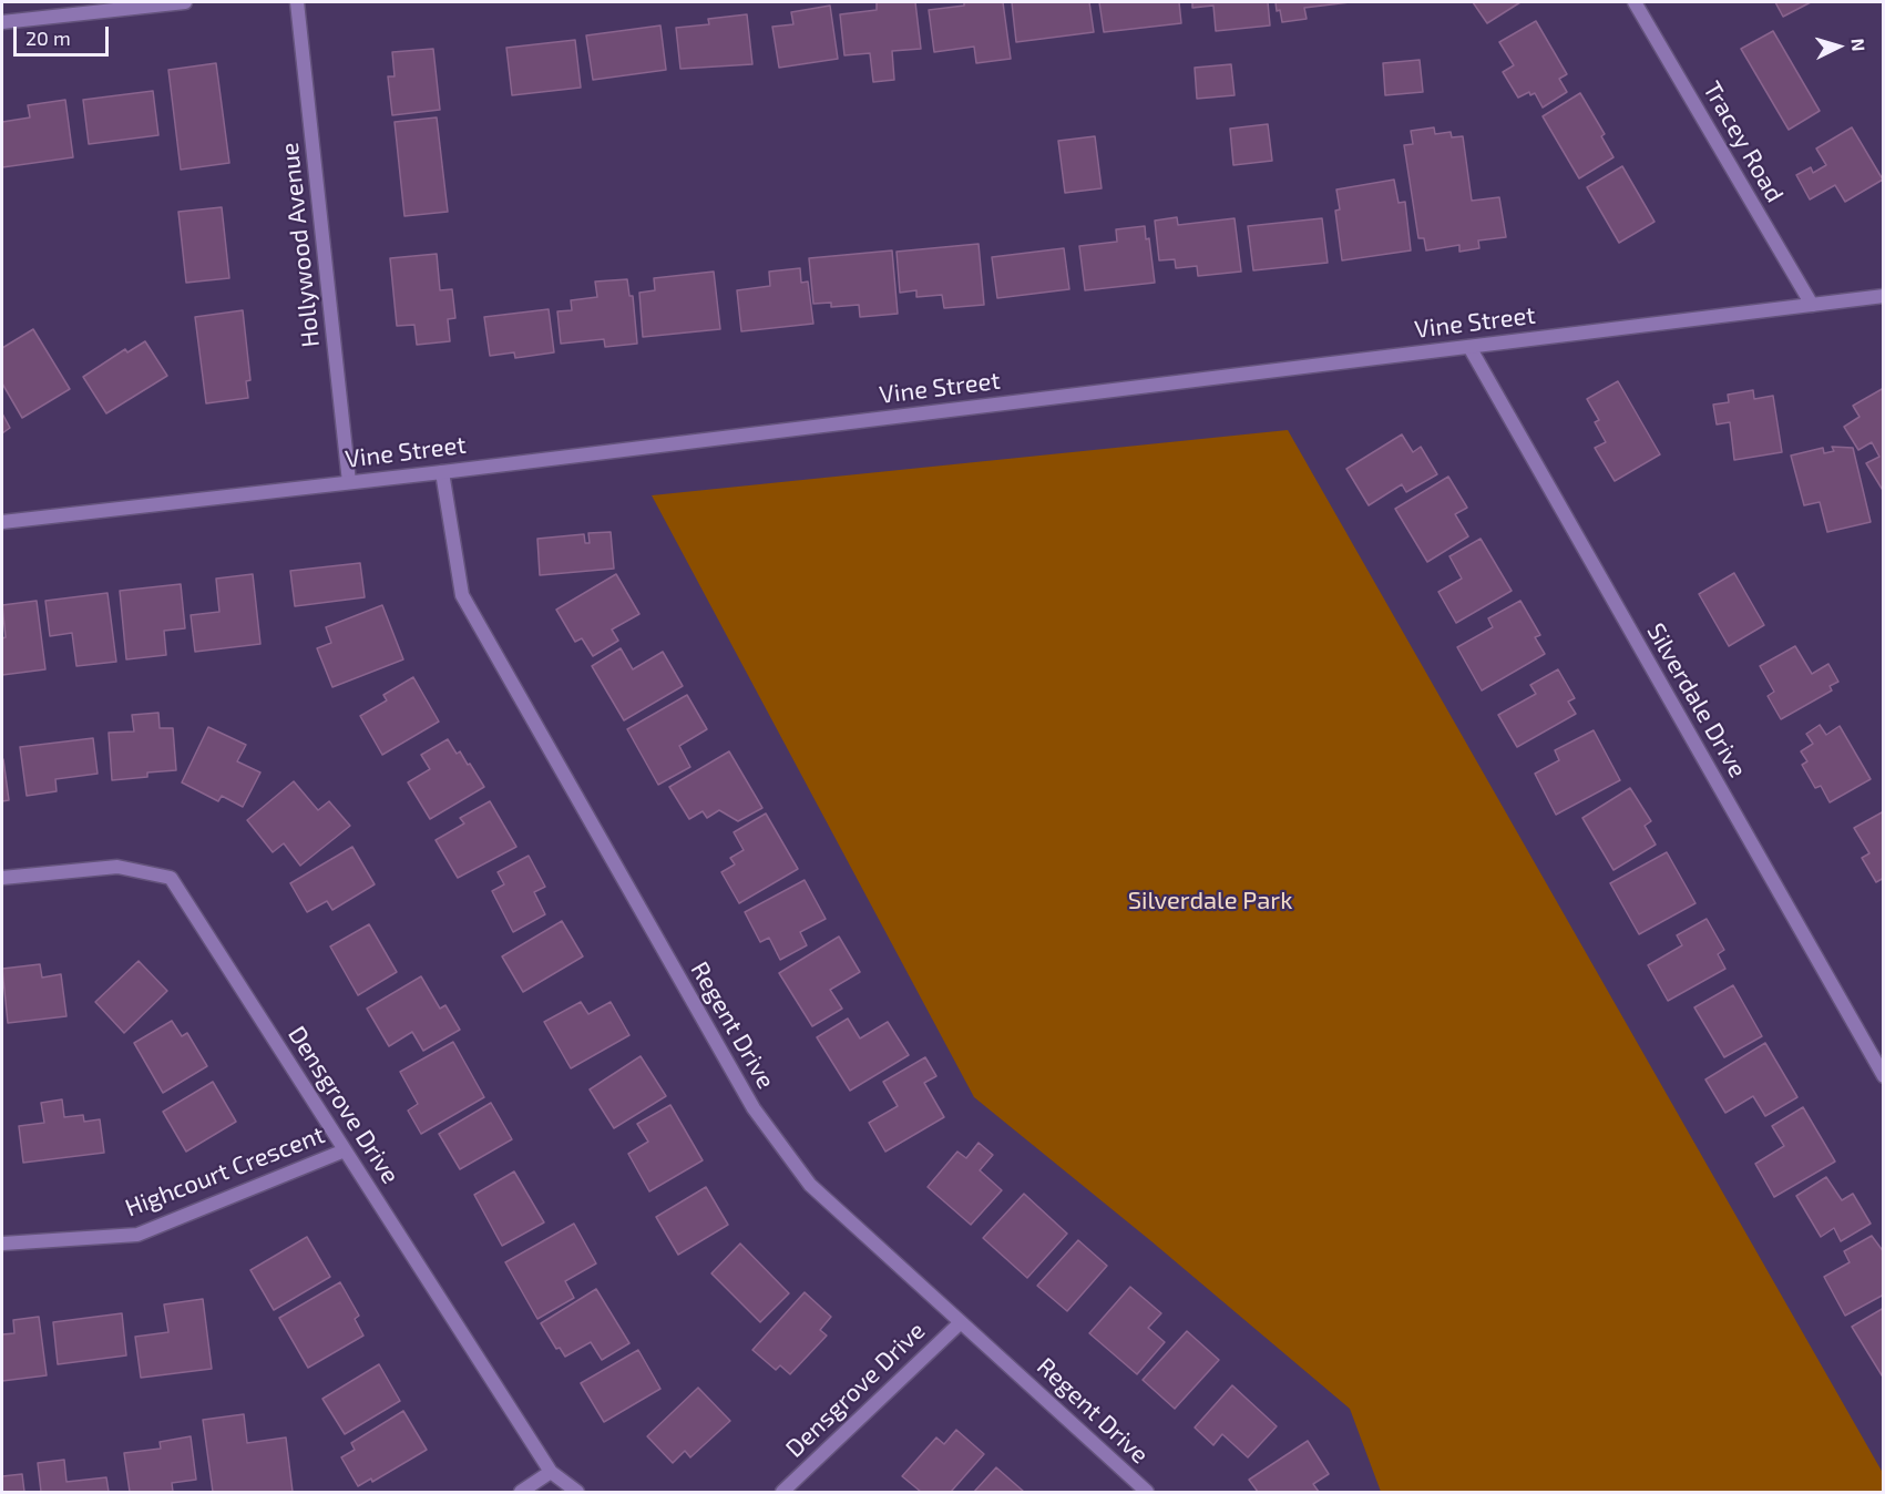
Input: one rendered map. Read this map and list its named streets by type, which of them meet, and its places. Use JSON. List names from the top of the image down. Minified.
{"streets":{"street":["Tracey Road","Hollywood Avenue","Vine Street","Silverdale Drive","Regent Drive","Densgrove Drive","Highcourt Crescent"]},"crossings":[["Tracey Road","Vine Street"],["Hollywood Avenue","Vine Street"],["Vine Street","Silverdale Drive"],["Vine Street","Regent Drive"],["Regent Drive","Densgrove Drive"],["Densgrove Drive","Highcourt Crescent"]],"parks":["Silverdale Park"],"scale_bar":"20 m","north":"right"}
